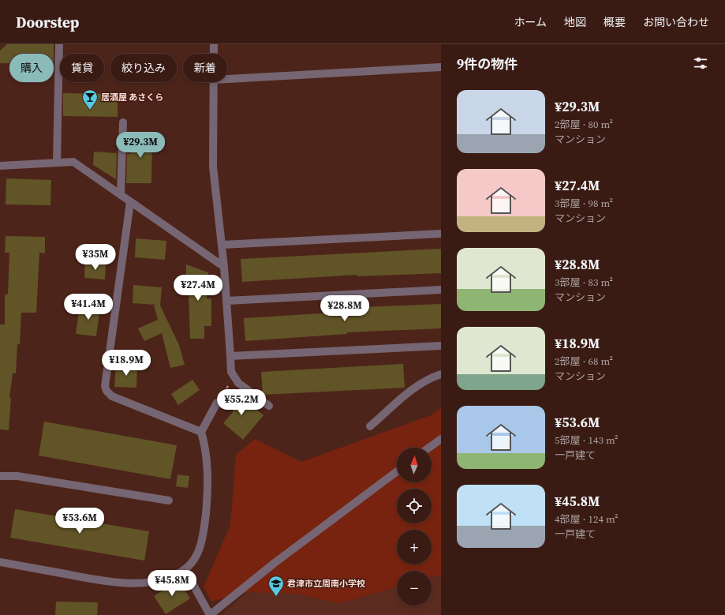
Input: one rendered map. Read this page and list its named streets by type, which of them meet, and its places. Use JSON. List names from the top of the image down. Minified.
{"places":{"bar":["居酒屋 あさくら"],"school or university":["君津市立周南小学校"]},"north":"top","page":{"header":"Doorstep","nav":["ホーム","地図","概要","お問い合わせ"],"heading":"9件の物件","chip":["購入","賃貸","絞り込み","新着"],"list":[{"name":"¥29.3M","note":"2部屋 · 80 m² · マンション"},{"name":"¥27.4M","note":"3部屋 · 98 m² · マンション"},{"name":"¥28.8M","note":"3部屋 · 83 m² · マンション"},{"name":"¥18.9M","note":"2部屋 · 68 m² · マンション"},{"name":"¥53.6M","note":"5部屋 · 143 m² · 一戸建て"},{"name":"¥45.8M","note":"4部屋 · 124 m² · 一戸建て"}],"price":["¥29.3M","¥35M","¥27.4M","¥41.4M","¥28.8M","¥18.9M","¥55.2M","¥53.6M","¥45.8M"],"map_buttons":["+","−"]}}
